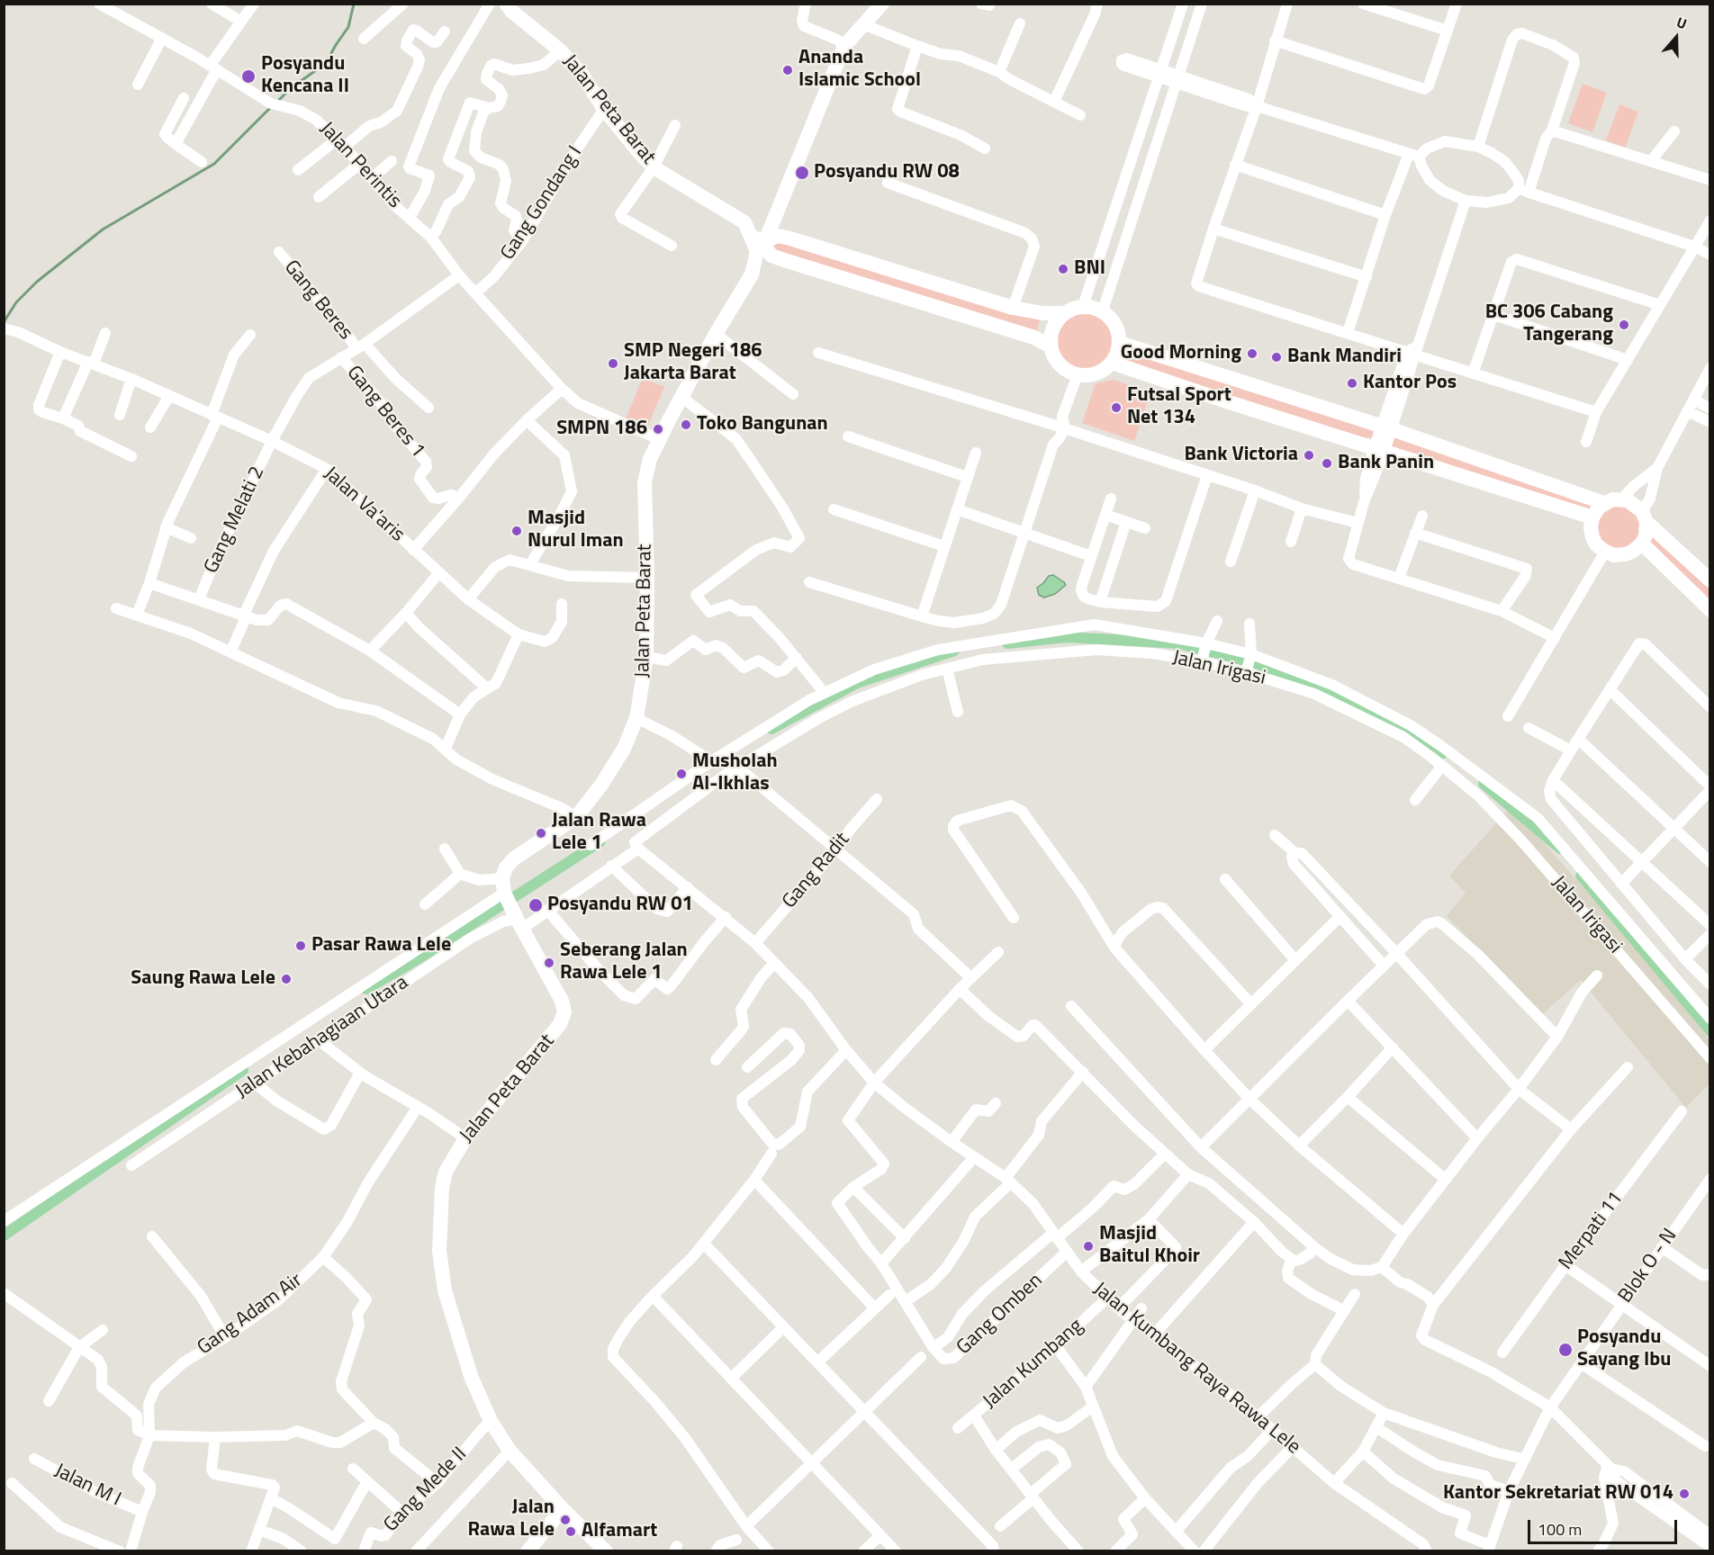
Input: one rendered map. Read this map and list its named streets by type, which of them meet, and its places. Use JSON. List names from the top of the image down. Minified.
{"streets":{"street":["Jalan Peta Barat","Jalan Perintis","Gang Gondang I","Gang Beres","Gang Beres 1","Jalan Va'aris","Gang Melati 2","Jalan Irigasi","Gang Radit","Jalan Kebahagiaan Utara","Merpati 11","Blok O - N","Gang Adam Air","Gang Omben","Jalan Kumbang","Jalan Kumbang Raya Rawa Lele","Jalan M I","Gang Mede II"]},"crossings":[["Jalan Peta Barat","Jalan Perintis"],["Jalan Peta Barat","Gang Gondang I"],["Jalan Peta Barat","Jalan Kebahagiaan Utara"],["Jalan Peta Barat","Gang Mede II"],["Jalan Perintis","Gang Gondang I"],["Jalan Va'aris","Gang Melati 2"],["Jalan Irigasi","Jalan Kumbang Raya Rawa Lele"],["Gang Radit","Jalan Kumbang Raya Rawa Lele"],["Gang Adam Air","Jalan M I"],["Gang Omben","Jalan Kumbang Raya Rawa Lele"],["Jalan Kumbang","Jalan Kumbang Raya Rawa Lele"]],"places":["Ananda Islamic School","Posyandu Kencana II","Posyandu RW 08","BNI","BC 306 Cabang Tangerang","Good Morning","Bank Mandiri","SMP Negeri 186 Jakarta Barat","Kantor Pos","Futsal Sport Net 134","Toko Bangunan","SMPN 186","Bank Victoria","Bank Panin","Masjid Nurul Iman","Musholah Al-Ikhlas","Jalan Rawa Lele 1","Posyandu RW 01","Pasar Rawa Lele","Seberang Jalan Rawa Lele 1","Saung Rawa Lele","Masjid Baitul Khoir","Posyandu Sayang Ibu","Kantor Sekretariat RW 014","Jalan Rawa Lele","Alfamart"],"scale_bar":"100 m","north":"top"}
